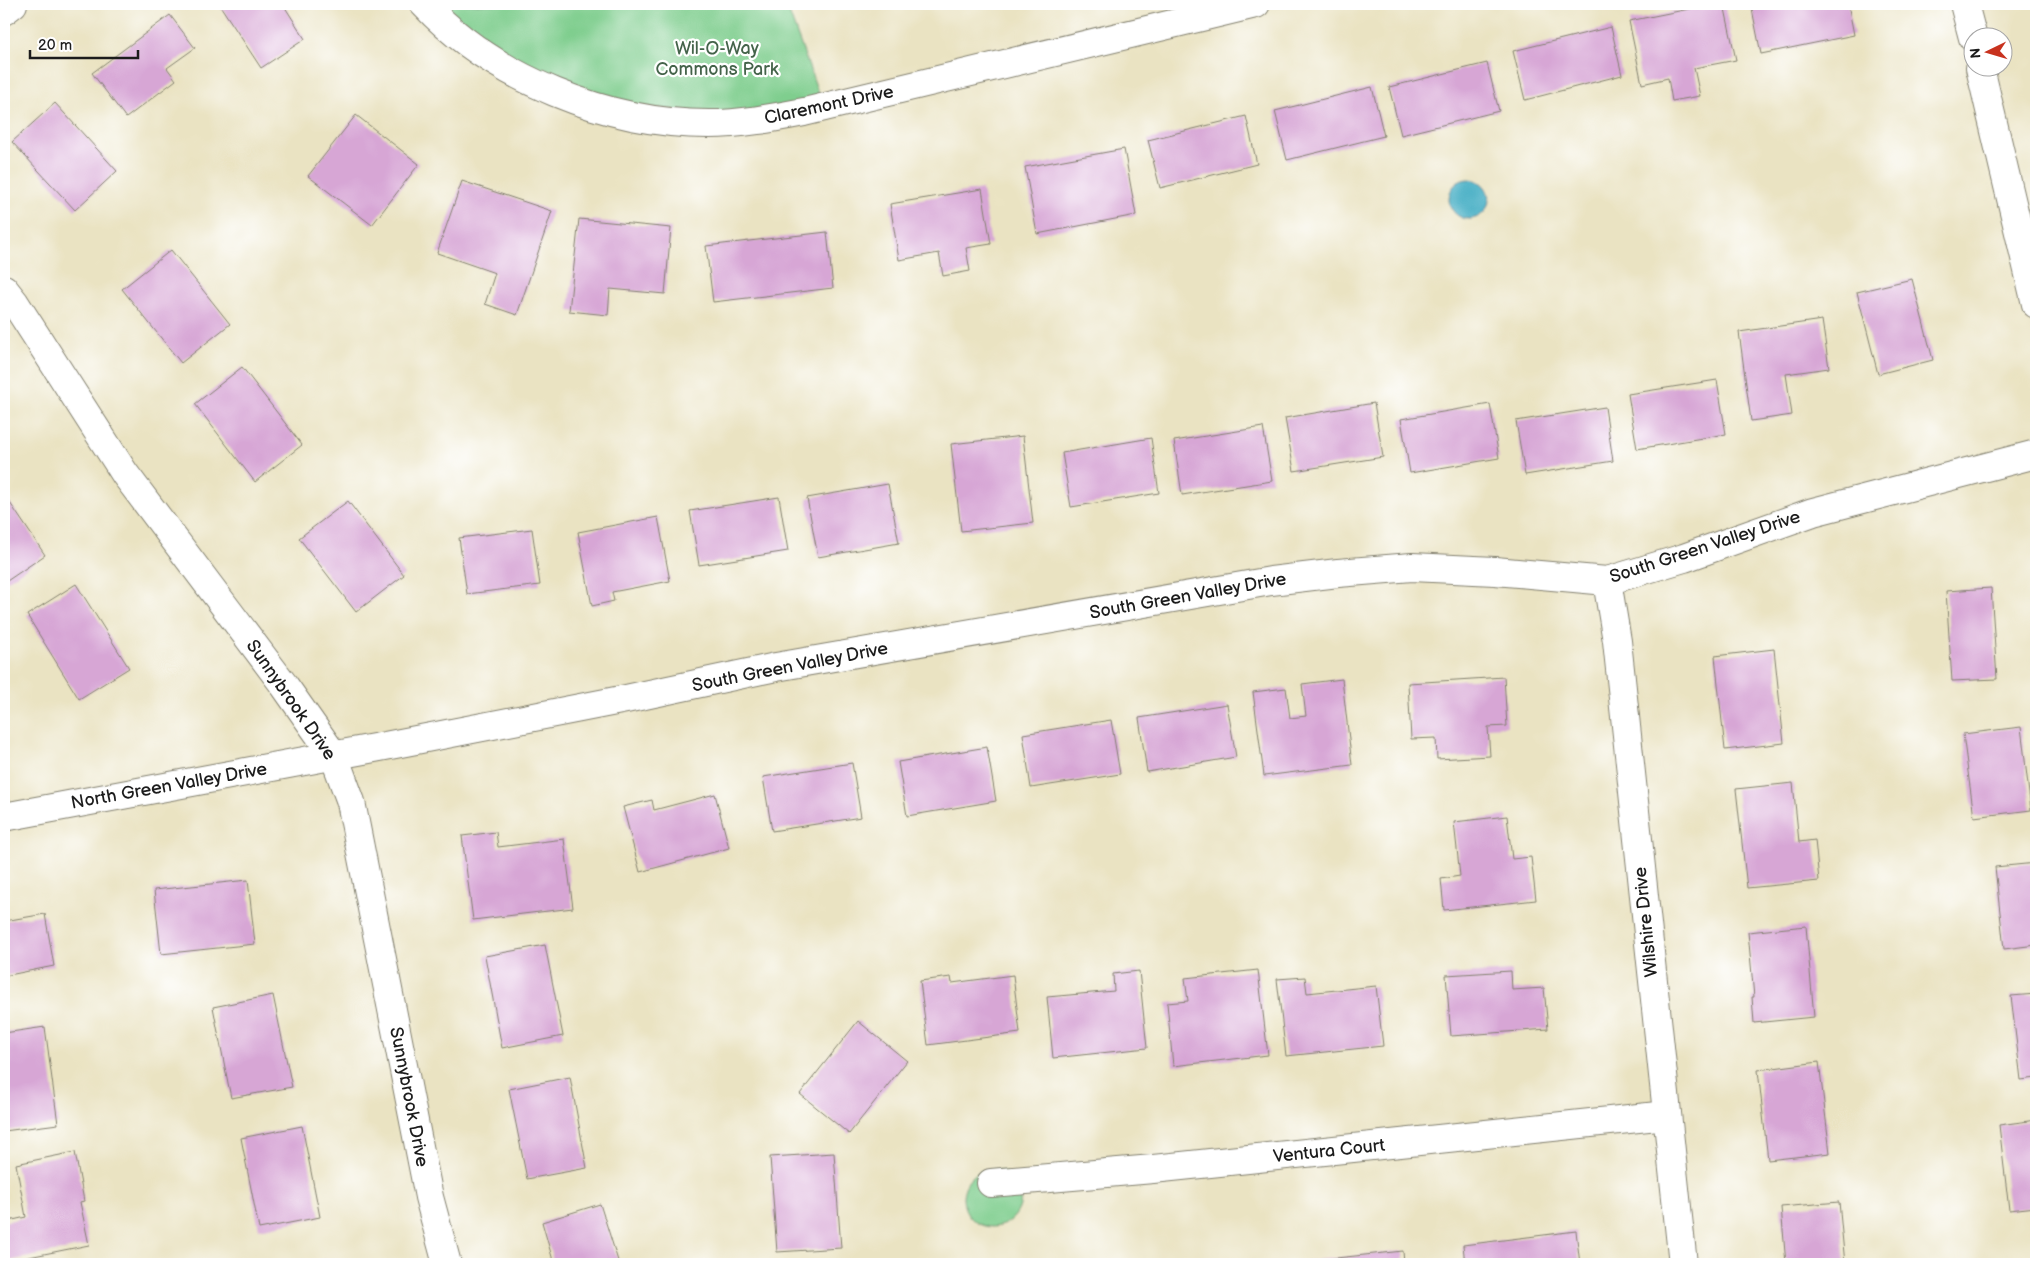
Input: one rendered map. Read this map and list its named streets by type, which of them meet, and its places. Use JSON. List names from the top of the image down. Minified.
{"streets":{"street":["Claremont Drive","South Green Valley Drive","Sunnybrook Drive","North Green Valley Drive","Wilshire Drive","Ventura Court"]},"crossings":[["South Green Valley Drive","Sunnybrook Drive"],["South Green Valley Drive","North Green Valley Drive"],["South Green Valley Drive","Wilshire Drive"],["Sunnybrook Drive","North Green Valley Drive"],["Wilshire Drive","Ventura Court"]],"parks":["Wil-O-Way Commons Park"],"scale_bar":"20 m","north":"left"}
